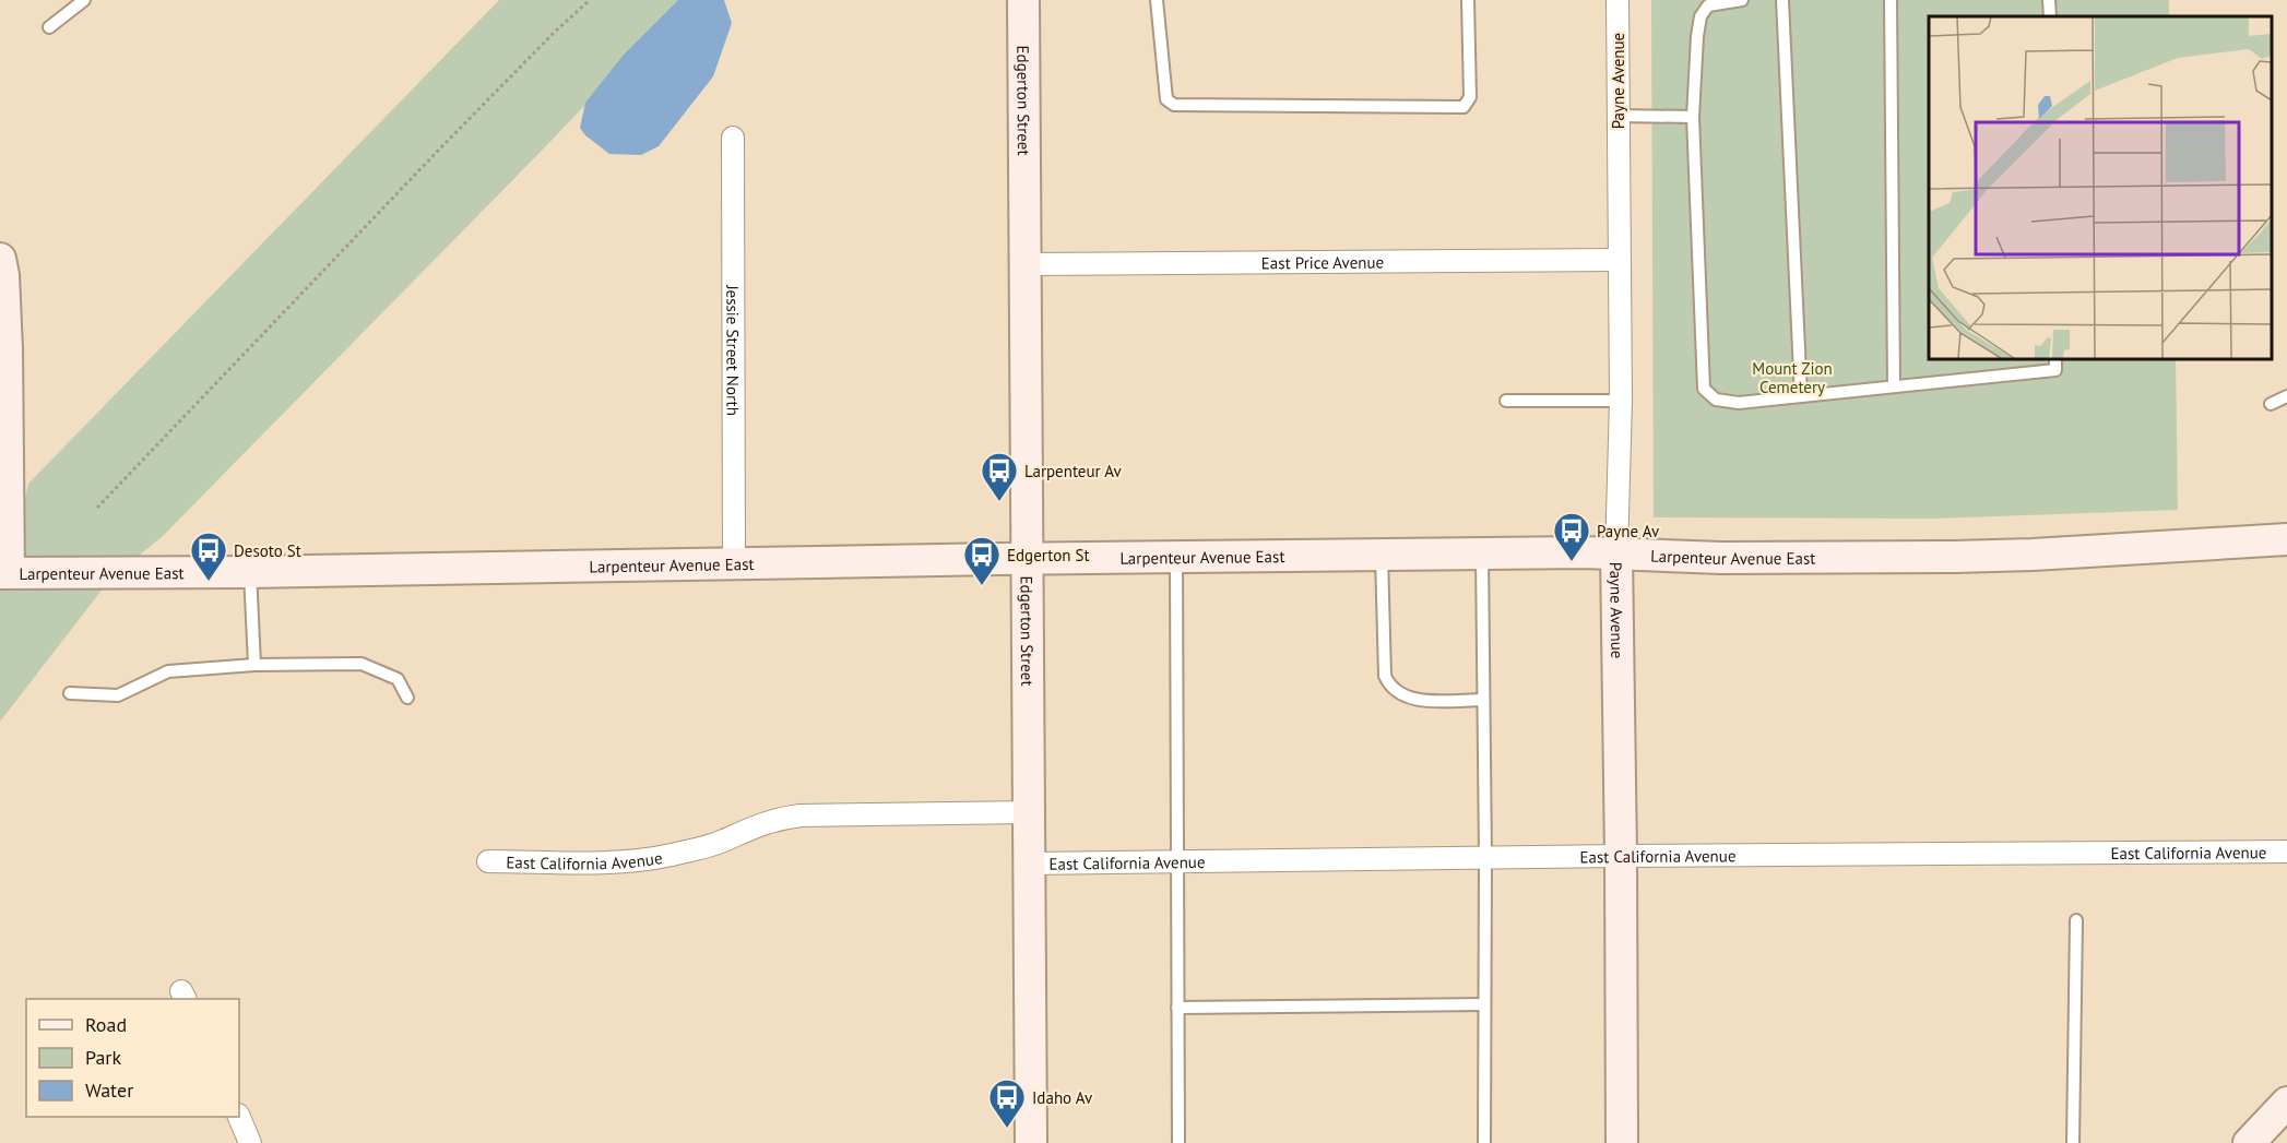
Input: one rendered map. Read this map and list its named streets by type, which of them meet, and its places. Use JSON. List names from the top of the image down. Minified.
{"streets":{"main road":["Payne Avenue","Edgerton Street","Larpenteur Avenue East"],"street":["East Price Avenue","Jessie Street North","East California Avenue"]},"crossings":[["Payne Avenue","East Price Avenue"],["Payne Avenue","Larpenteur Avenue East"],["Payne Avenue","East California Avenue"],["Edgerton Street","East Price Avenue"],["Edgerton Street","Larpenteur Avenue East"],["Edgerton Street","East California Avenue"],["Jessie Street North","Larpenteur Avenue East"]],"parks":["Mount Zion Cemetery"],"places":{"bus stop":["Larpenteur Av","Payne Av","Desoto St","Edgerton St","Idaho Av"]},"legend":["Road","Park","Water"]}
